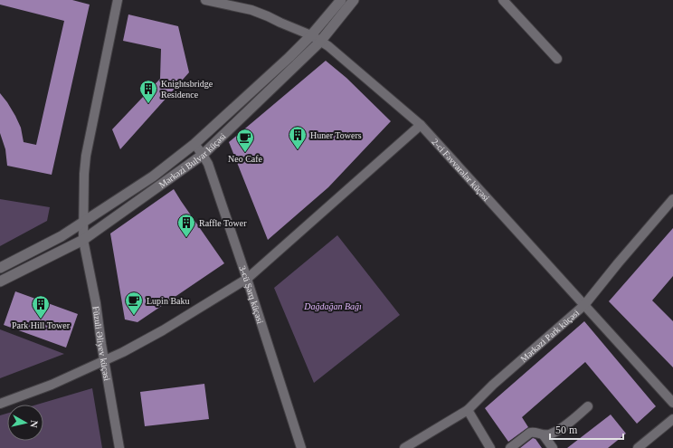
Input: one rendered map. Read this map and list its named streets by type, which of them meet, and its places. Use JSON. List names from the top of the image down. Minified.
{"streets":{"street":["Mərkəzi Bulvar küçəsi","2-ci Fəvvarələr küçəsi","3-cü Şərq küçəsi","Mərkəzi Park küçəsi","Füzuli Əliyev küçəsi"]},"crossings":[["Mərkəzi Bulvar küçəsi","2-ci Fəvvarələr küçəsi"],["Mərkəzi Bulvar küçəsi","3-cü Şərq küçəsi"],["Mərkəzi Bulvar küçəsi","Füzuli Əliyev küçəsi"],["2-ci Fəvvarələr küçəsi","Mərkəzi Park küçəsi"]],"parks":["Dağdağan Bağı"],"places":{"building":["Knightsbridge Residence","Huner Towers","Raffle Tower","Park Hill Tower"],"cafe":["Neo Cafe","Lupin Baku"]},"scale_bar":"50 m","north":"right"}
